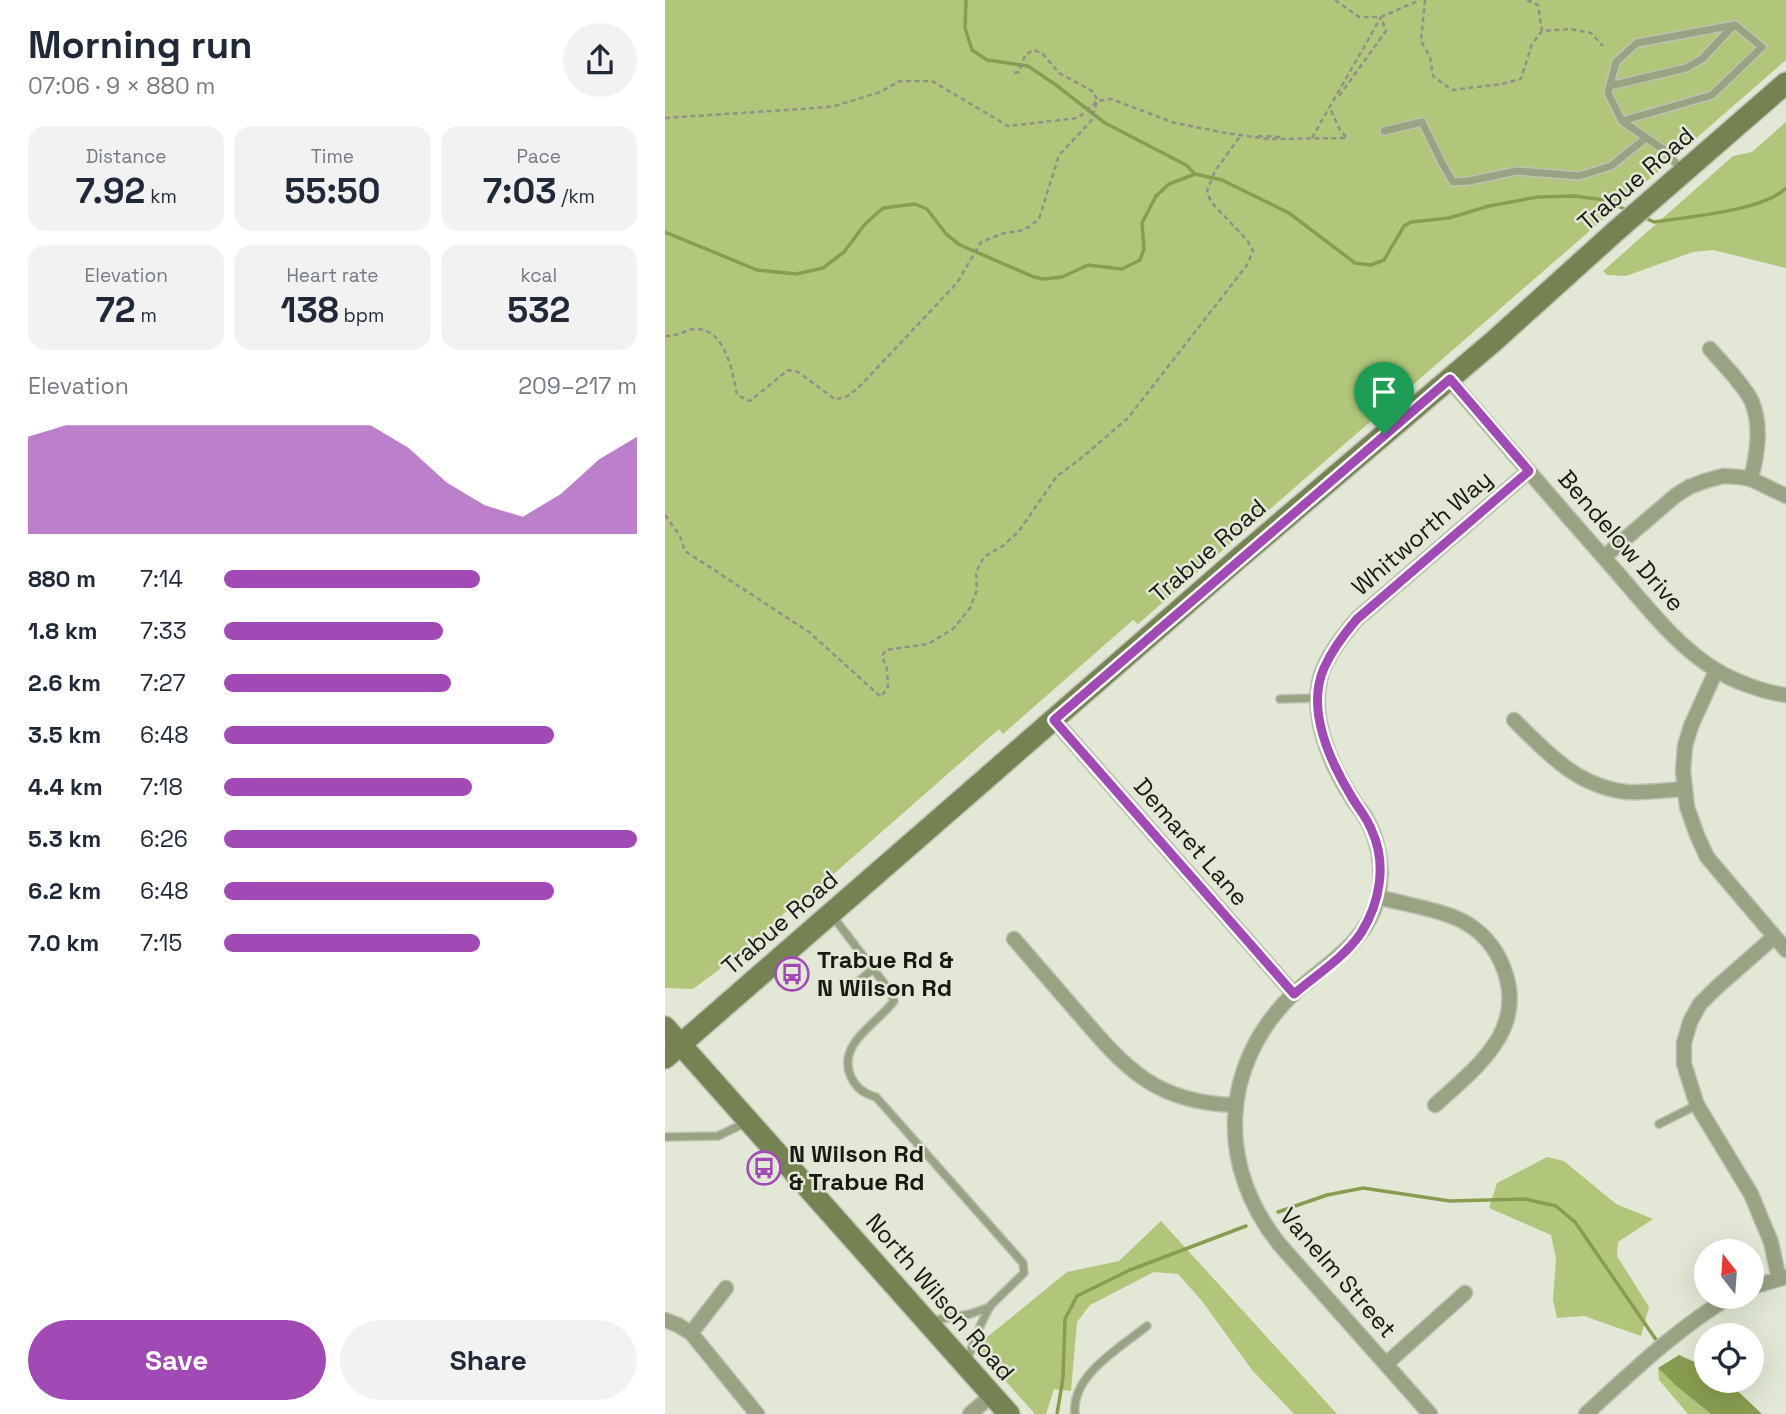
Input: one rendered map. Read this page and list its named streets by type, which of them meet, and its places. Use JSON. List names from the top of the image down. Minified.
{"streets":{"main road":["Trabue Road","North Wilson Road"],"street":["Whitworth Way","Bendelow Drive","Demaret Lane","Vanelm Street"]},"crossings":[["Trabue Road","Bendelow Drive"],["Trabue Road","Demaret Lane"],["Trabue Road","North Wilson Road"],["Whitworth Way","Bendelow Drive"],["Whitworth Way","Demaret Lane"],["Whitworth Way","Vanelm Street"]],"places":{"bus stop":["Trabue Rd & N Wilson Rd","N Wilson Rd & Trabue Rd"]},"north":"top","page":{"heading":["Morning run","07:06 · 9 × 880 m"],"stats":[["Distance","7.92 km"],["Time","55:50"],["Pace","7:03 /km"],["Elevation","72 m"],["Heart rate","138 bpm"],["kcal","532"]],"chart":["Elevation","209–217 m"],"list":[{"name":"880 m","note":"7:14"},{"name":"1.8 km","note":"7:33"},{"name":"2.6 km","note":"7:27"},{"name":"3.5 km","note":"6:48"},{"name":"4.4 km","note":"7:18"},{"name":"5.3 km","note":"6:26"},{"name":"6.2 km","note":"6:48"},{"name":"7.0 km","note":"7:15"}],"buttons":["Save","Share"]}}
